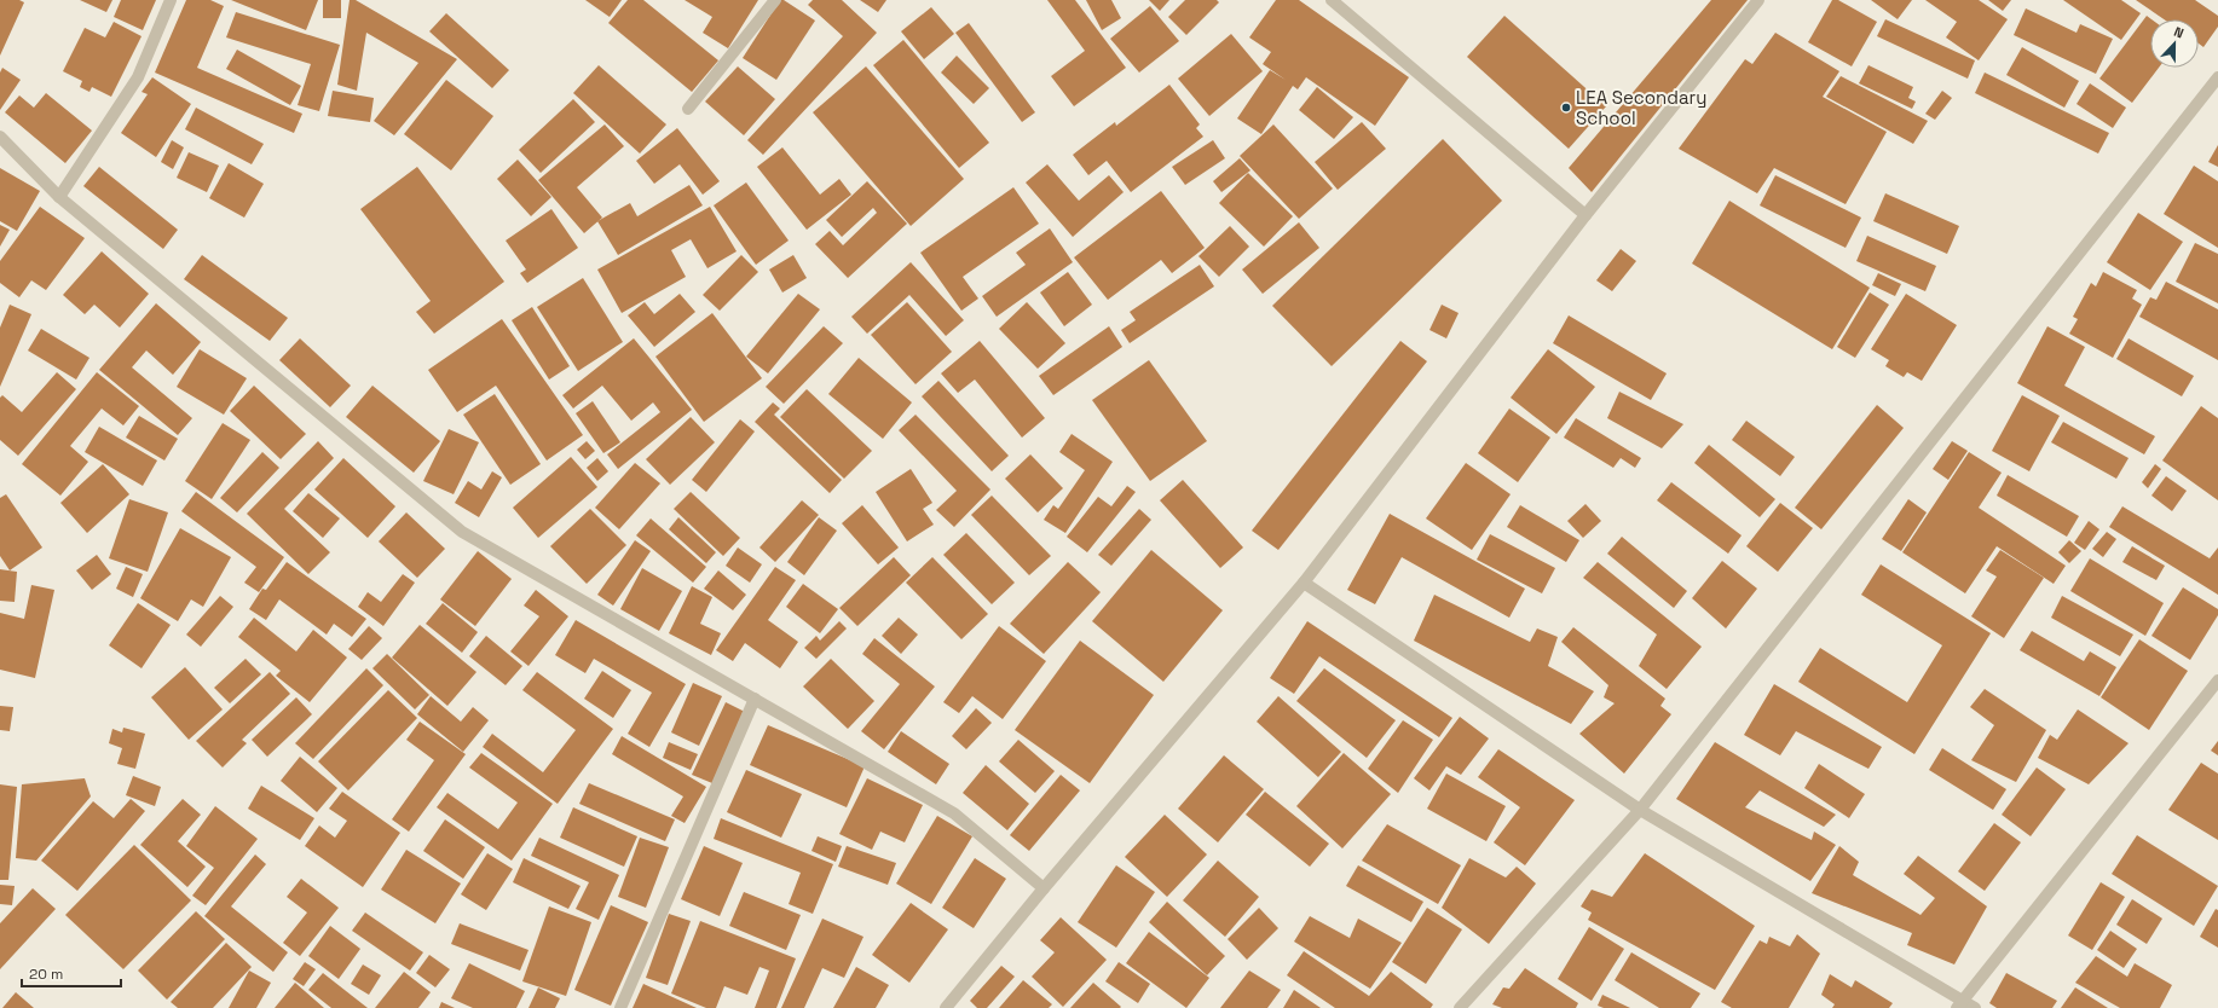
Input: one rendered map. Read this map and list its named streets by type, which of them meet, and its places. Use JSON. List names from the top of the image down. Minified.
{"places":["LEA Secondary School"],"scale_bar":"20 m","north":"top"}
